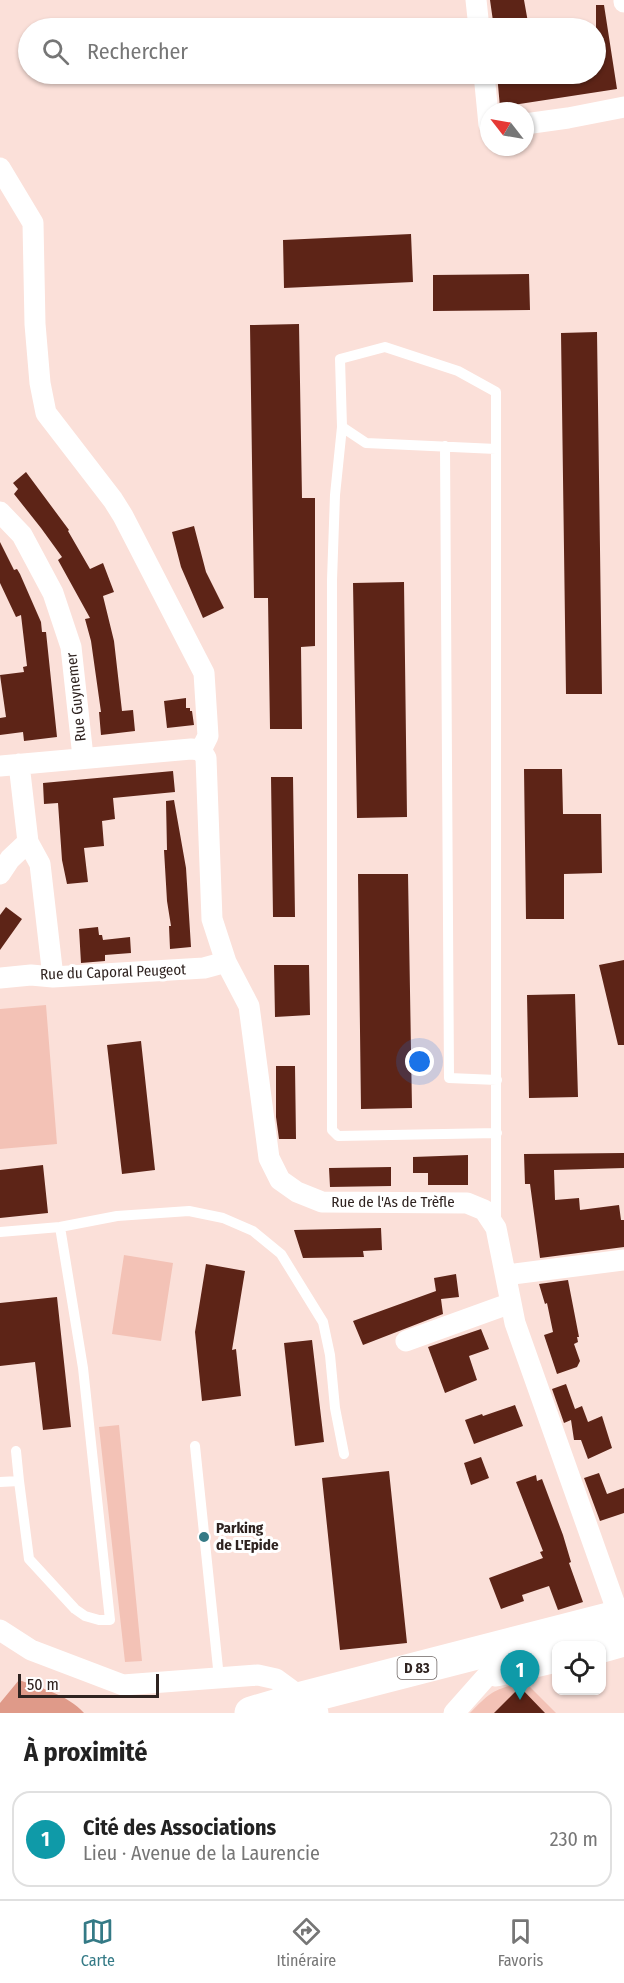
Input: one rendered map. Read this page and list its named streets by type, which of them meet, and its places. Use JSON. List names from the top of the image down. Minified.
{"streets":{"main road":["D 83"],"street":["Rue Guynemer","Rue du Caporal Peugeot","Rue de l'As de Trèfle"]},"crossings":[["Rue du Caporal Peugeot","Rue de l'As de Trèfle"]],"places":["Parking de L'Epide"],"scale_bar":"50 m","north":"top left","page":{"search":"Rechercher","pins":"1","scale":"50 m","heading":"À proximité","list":[{"mark":"1","name":"Cité des Associations","note":"Lieu · Avenue de la Laurencie","value":"230 m"}],"nav":["Carte","Itinéraire","Favoris"]}}
